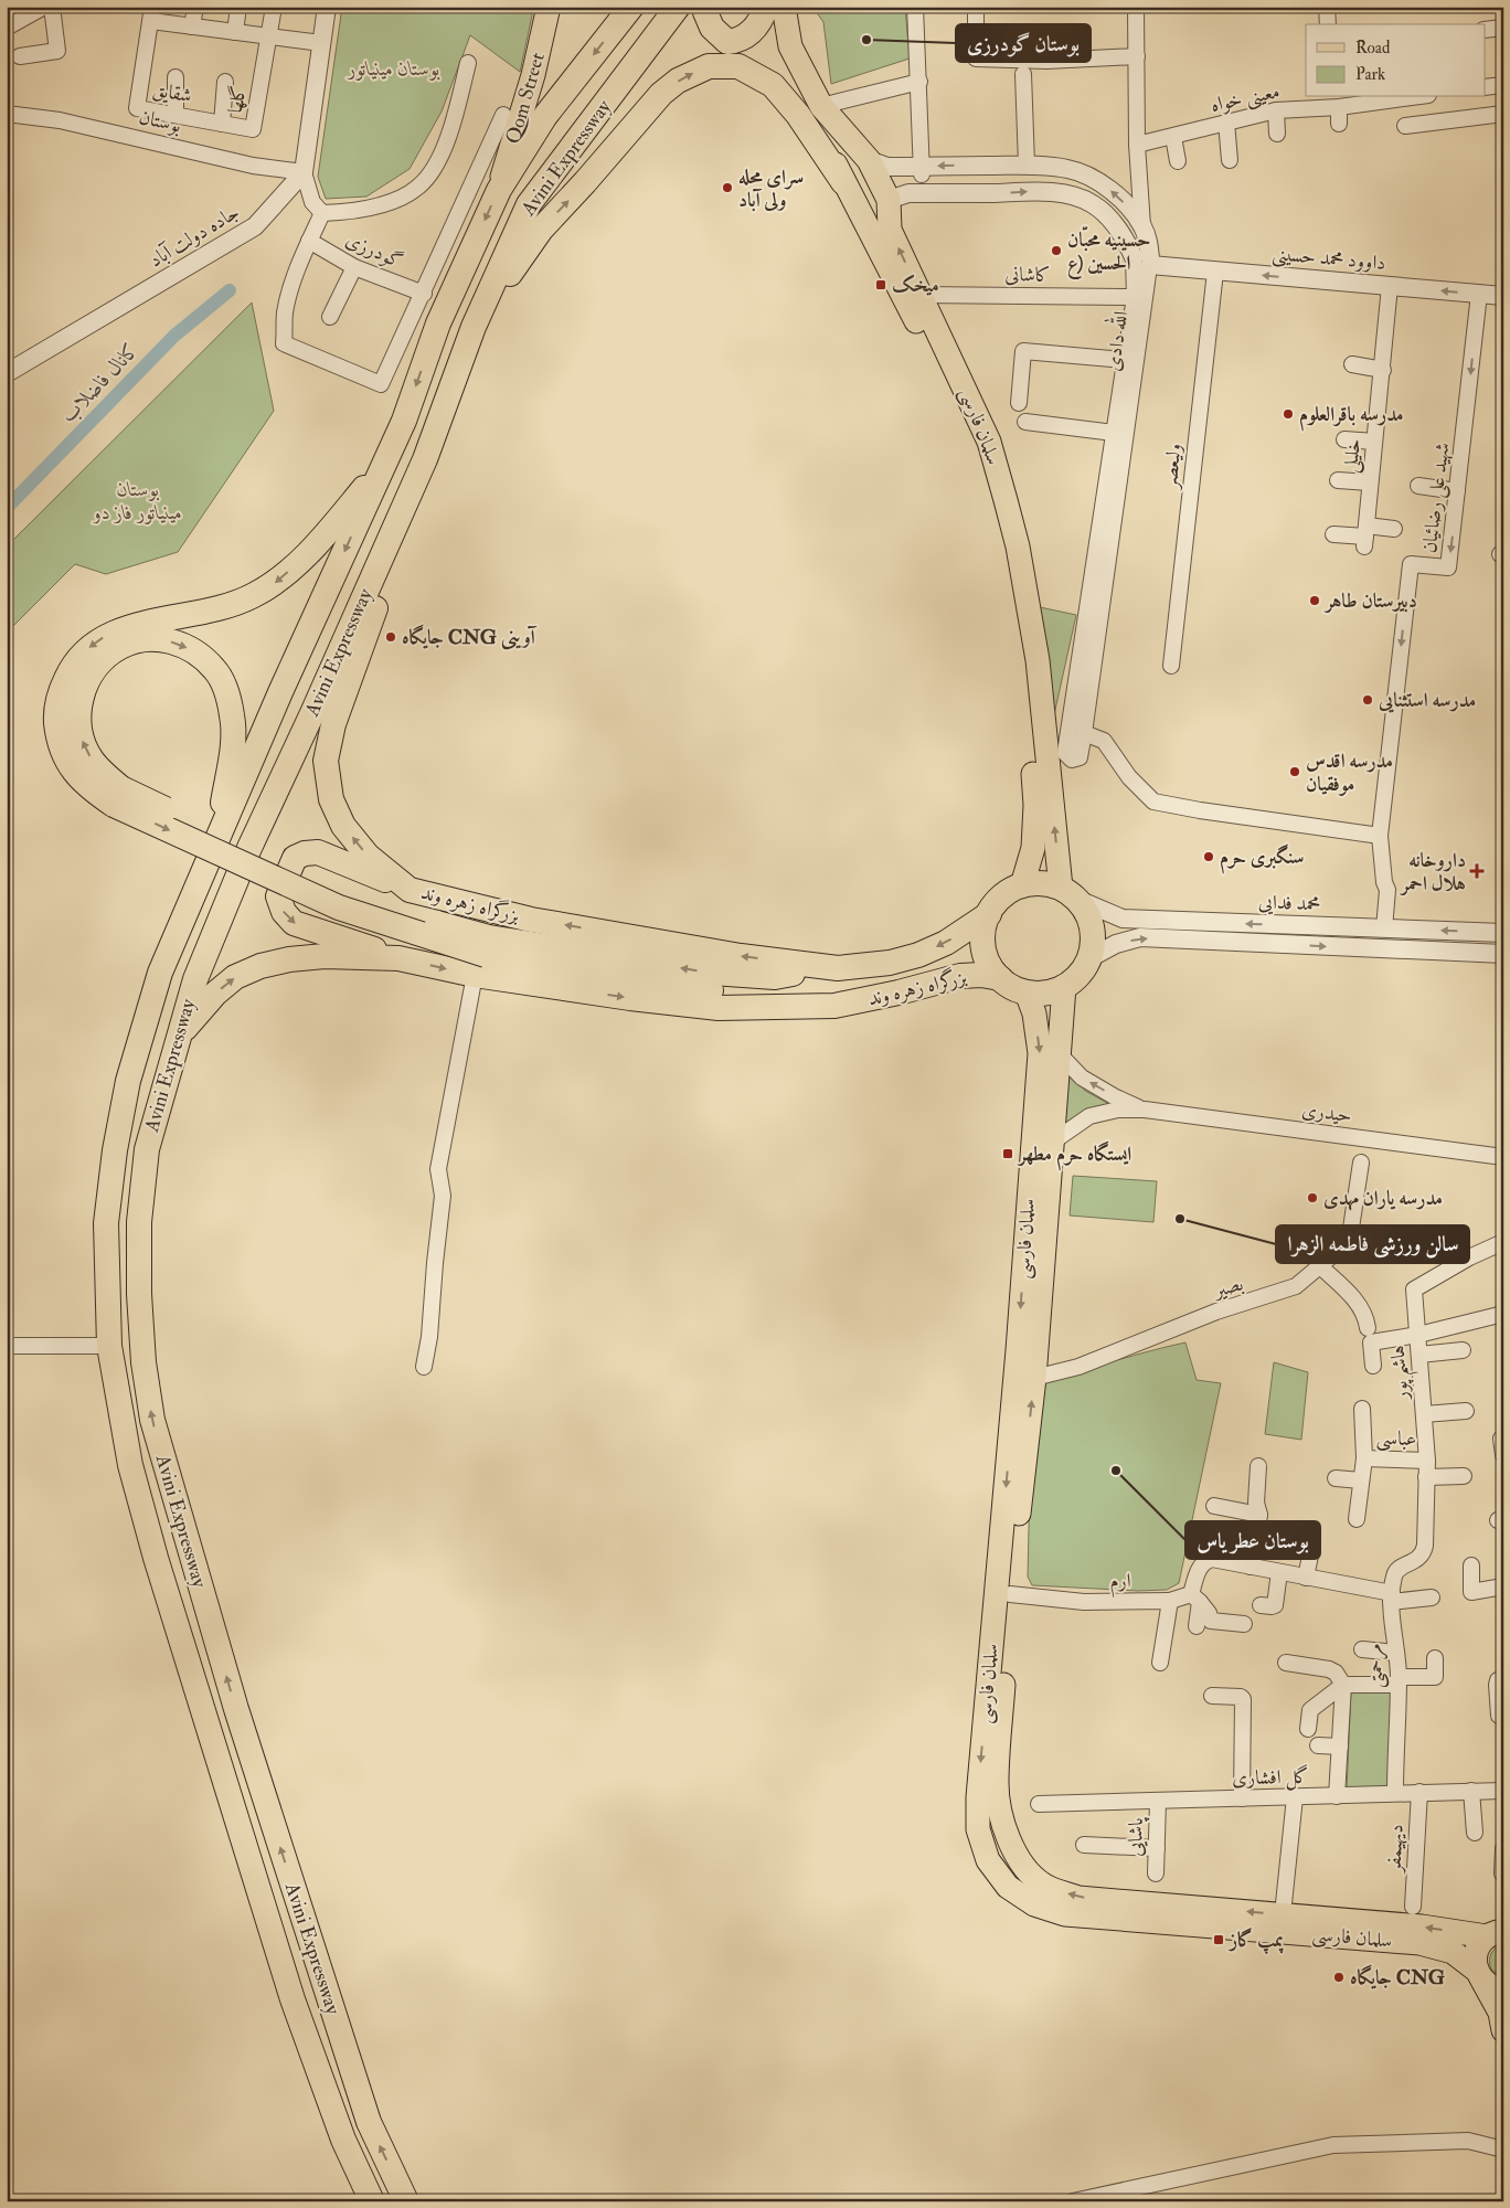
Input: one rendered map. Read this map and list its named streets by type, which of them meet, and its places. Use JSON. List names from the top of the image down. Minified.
{"streets":{"highway":["Avini Expressway","بزرگراه زهره وند"],"main road":["Qom Street","سلمان فارسی"],"street":["شقایق","معینی خواه","گلها","بوستان","جاده دولت آباد","گودرزی","داوود محمد حسینی","کاشانی","الله دادی","خلیلی","ولیعصر","شهید علی رضائیان","محمد فدایی","حیدری","بصیر","هاشم پور","عباسی","ارم","مرحمتی","گل افشاری","پاشایی","دیهیمفر"]},"crossings":[["شقایق","گلها"],["Qom Street","Avini Expressway"],["بوستان","جاده دولت آباد"],["Avini Expressway","بزرگراه زهره وند"],["داوود محمد حسینی","الله دادی"],["داوود محمد حسینی","خلیلی"],["داوود محمد حسینی","ولیعصر"],["داوود محمد حسینی","شهید علی رضائیان"],["کاشانی","الله دادی"],["کاشانی","سلمان فارسی"],["الله دادی","سلمان فارسی"],["سلمان فارسی","محمد فدایی"],["سلمان فارسی","بزرگراه زهره وند"],["سلمان فارسی","بصیر"],["سلمان فارسی","ارم"],["شهید علی رضائیان","محمد فدایی"],["محمد فدایی","بزرگراه زهره وند"],["هاشم پور","عباسی"],["هاشم پور","مرحمتی"],["مرحمتی","گل افشاری"],["گل افشاری","پاشایی"],["گل افشاری","دیهیمفر"]],"one_way":["داوود محمد حسینی","شهید علی رضائیان"],"water":["کانال فاضلاب"],"parks":["بوستان مینیاتور","بوستان مینیاتور فاز دو"],"places":{"other":["بوستان گودرزی","سرای محله ولی آباد","حسینیه محبّان الحسین (ع","مدرسه باقرالعلوم","دبیرستان طاهر","جایگاه CNG آوینی","مدرسه استثنایی","مدرسه اقدس موفقیان","سنگبری حرم","مدرسه یاران مهدی","سالن ورزشی فاطمه الزهرا","بوستان عطر یاس","جایگاه CNG"],"transit":["میخک","ایستگاه حرم مطهر","پمپ گاز"],"health":["داروخانه هلال احمر"]},"legend":["Road","Park"]}
